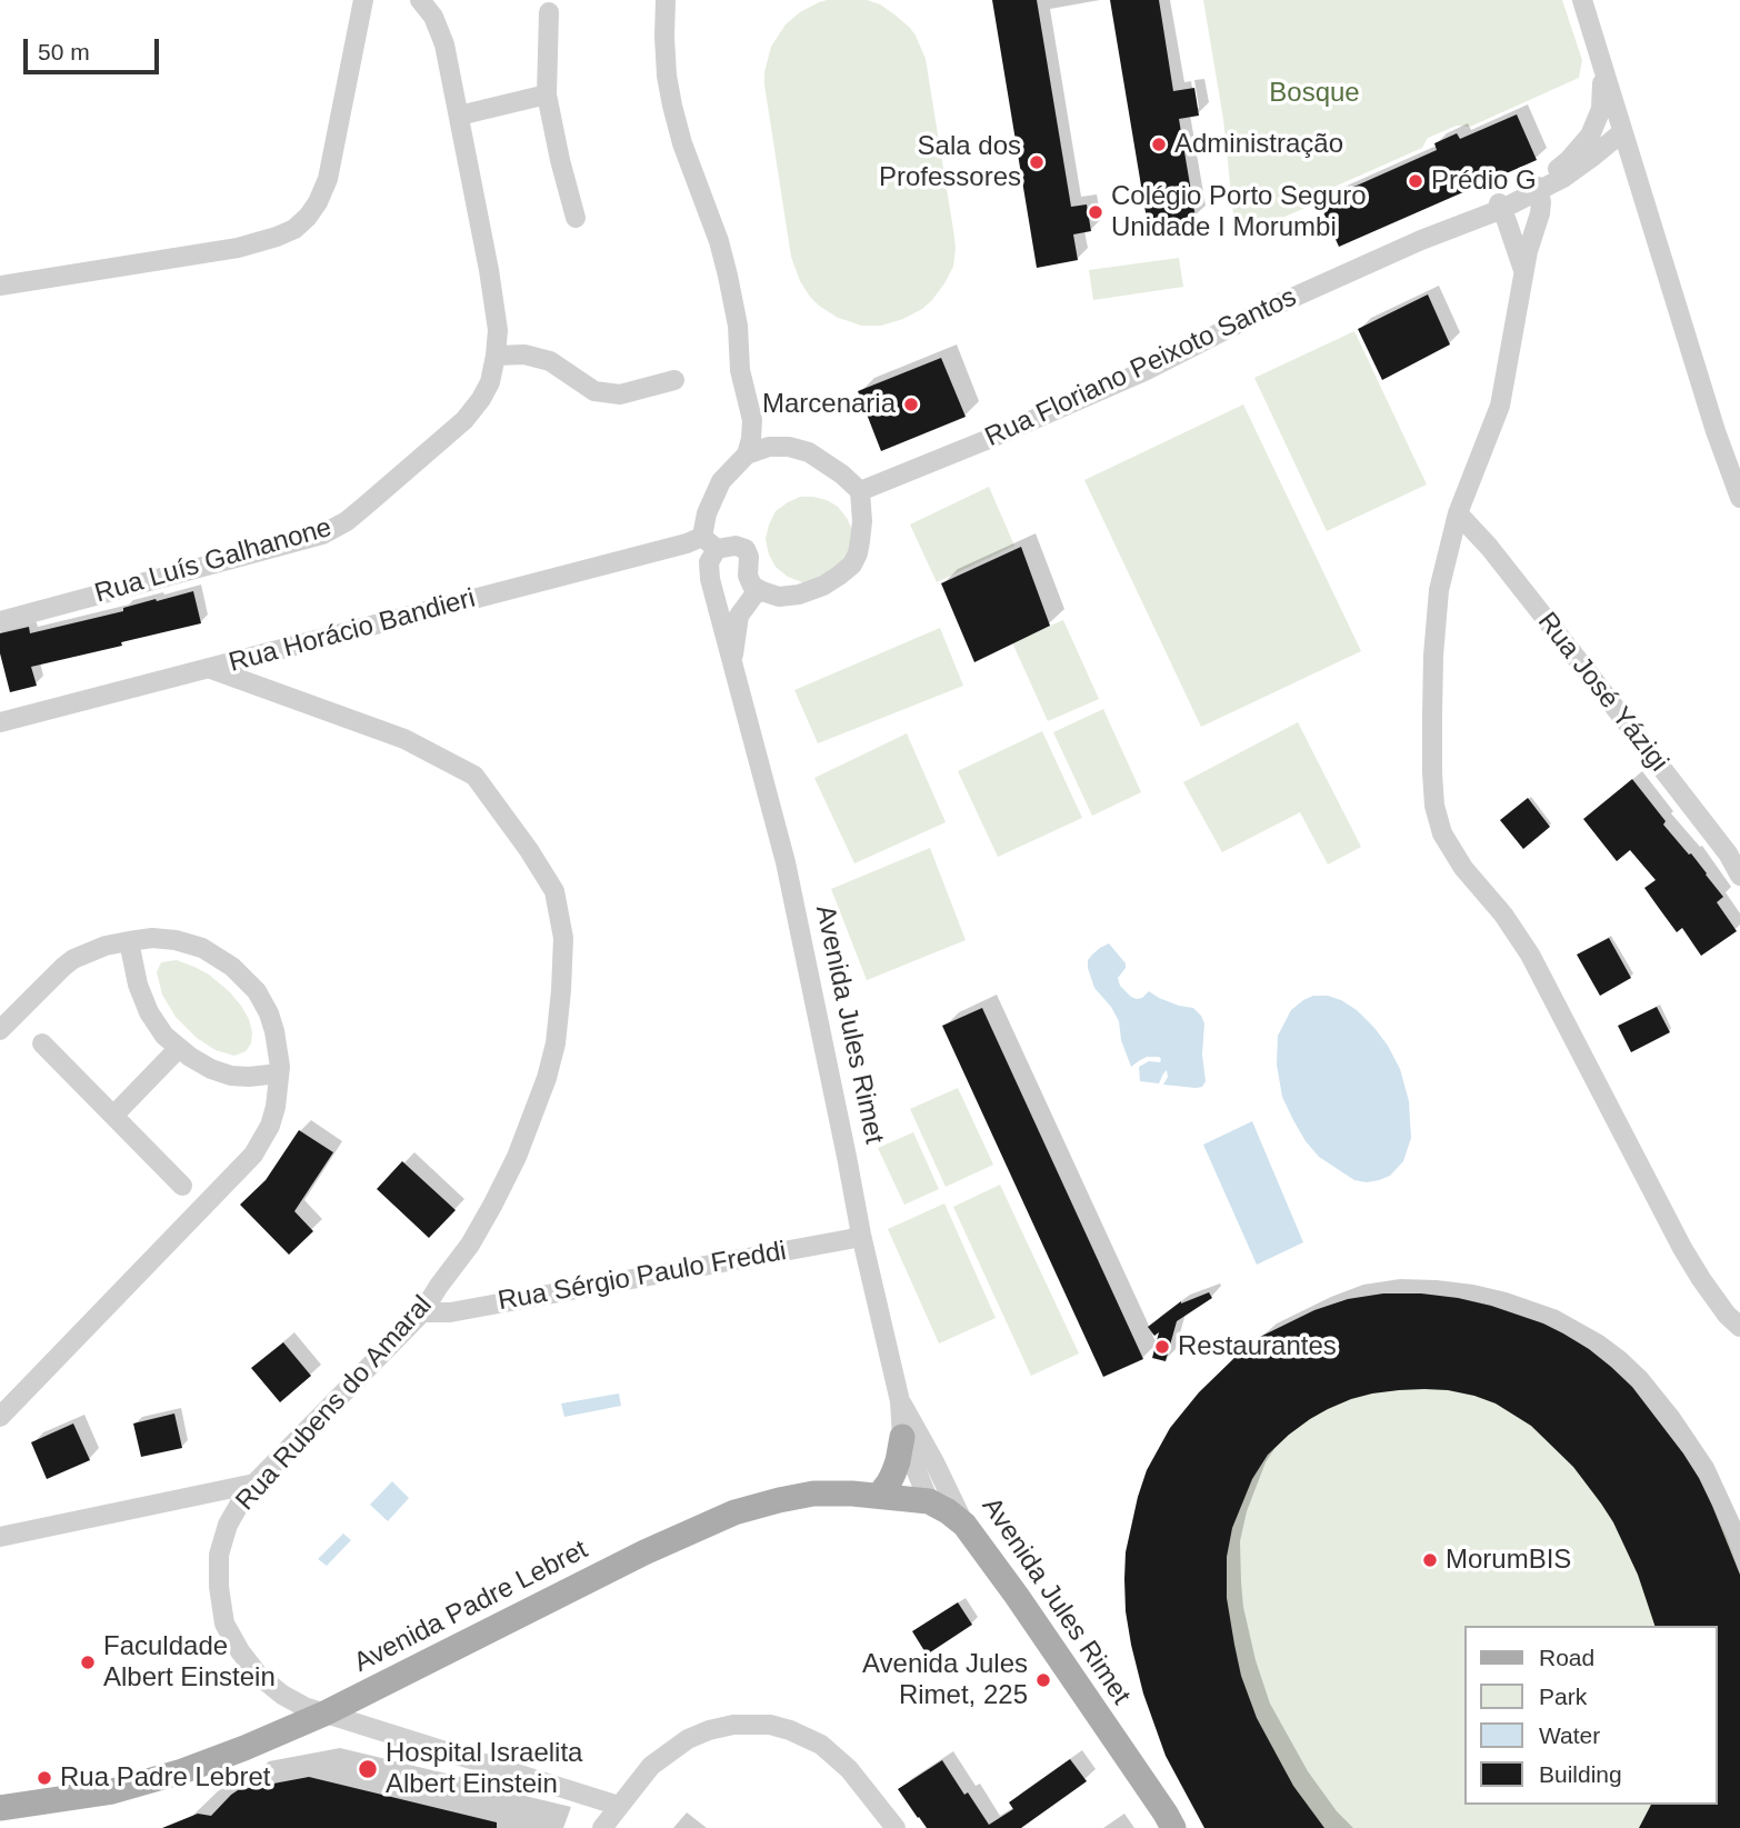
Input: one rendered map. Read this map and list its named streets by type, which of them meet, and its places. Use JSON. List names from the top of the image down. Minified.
{"streets":{"main road":["Avenida Jules Rimet","Avenida Padre Lebret"],"street":["Rua Floriano Peixoto Santos","Rua Luís Galhanone","Rua Horácio Bandieri","Rua José Yázigi","Rua Sérgio Paulo Freddi","Rua Rubens do Amaral"]},"crossings":[["Rua Floriano Peixoto Santos","Rua Horácio Bandieri"],["Rua Floriano Peixoto Santos","Avenida Jules Rimet"],["Rua Horácio Bandieri","Avenida Jules Rimet"],["Rua Horácio Bandieri","Rua Rubens do Amaral"],["Avenida Jules Rimet","Rua Sérgio Paulo Freddi"],["Avenida Jules Rimet","Avenida Padre Lebret"],["Rua Sérgio Paulo Freddi","Rua Rubens do Amaral"],["Rua Rubens do Amaral","Avenida Padre Lebret"]],"parks":["Bosque"],"places":["Administração","Sala dos Professores","Prédio G","Colégio Porto Seguro Unidade I Morumbi","Marcenaria","Restaurantes","MorumBIS","Faculdade Albert Einstein","Avenida Jules Rimet, 225","Hospital Israelita Albert Einstein","Rua Padre Lebret"],"legend":["Road","Park","Water","Building"],"scale_bar":"50 m"}
